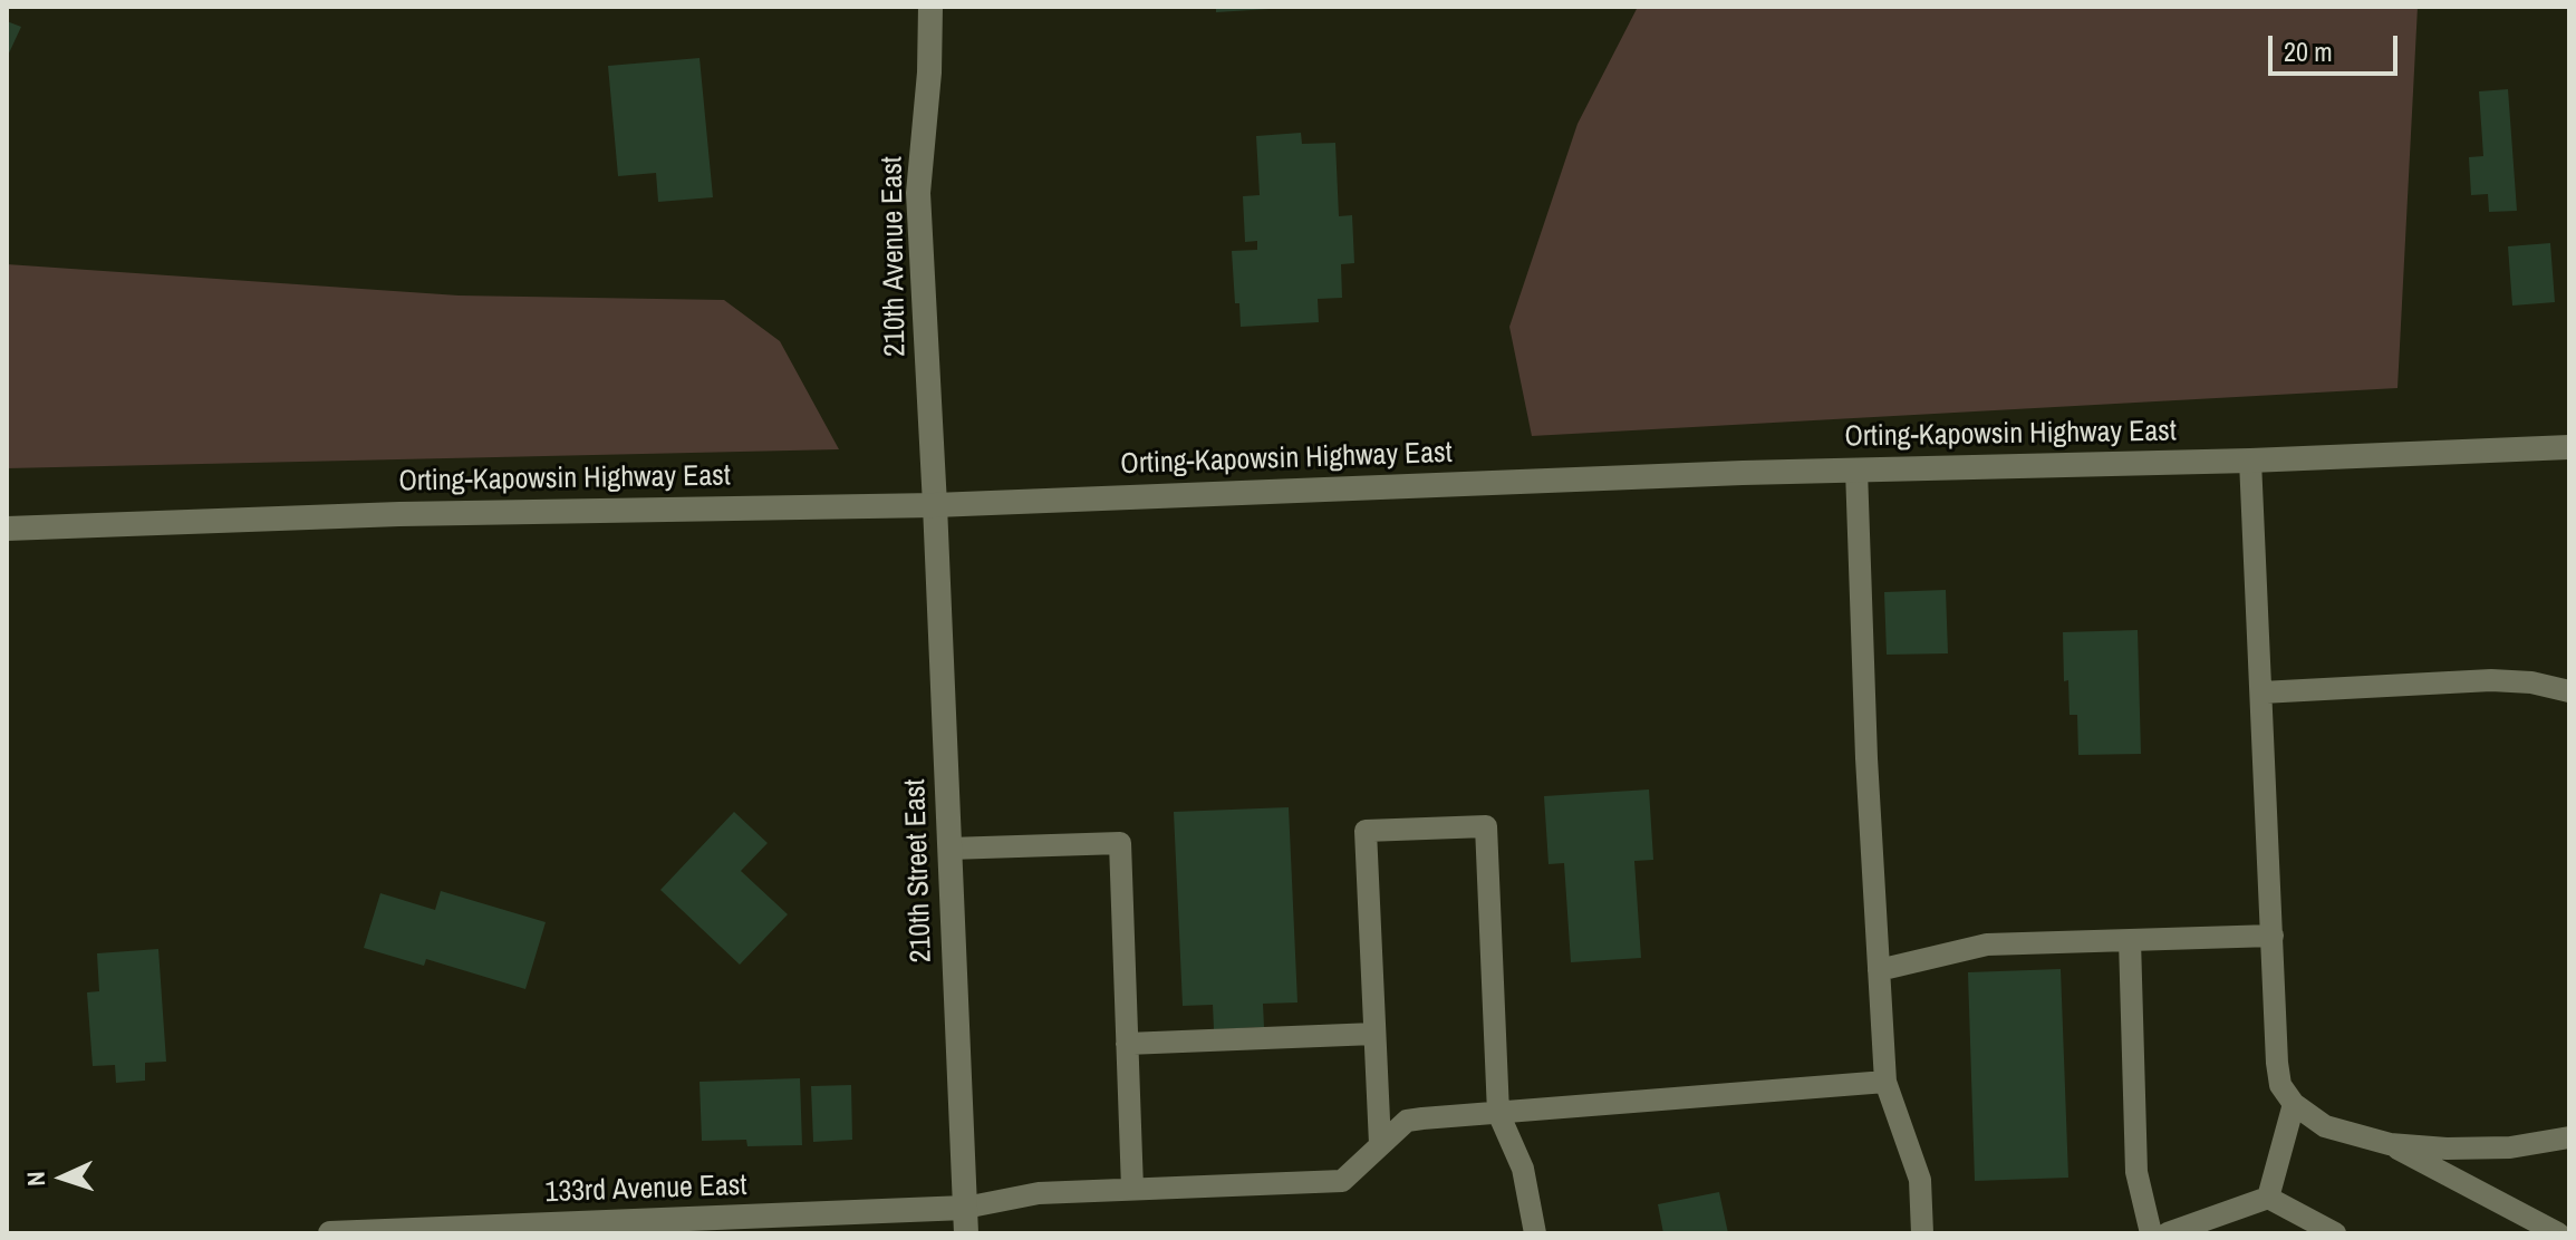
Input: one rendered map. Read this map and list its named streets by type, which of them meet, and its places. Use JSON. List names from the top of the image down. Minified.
{"streets":{"main road":["210th Avenue East","Orting-Kapowsin Highway East","210th Street East","133rd Avenue East"]},"crossings":[["210th Avenue East","Orting-Kapowsin Highway East"],["210th Avenue East","210th Street East"],["Orting-Kapowsin Highway East","210th Street East"],["210th Street East","133rd Avenue East"]],"scale_bar":"20 m","north":"left"}
